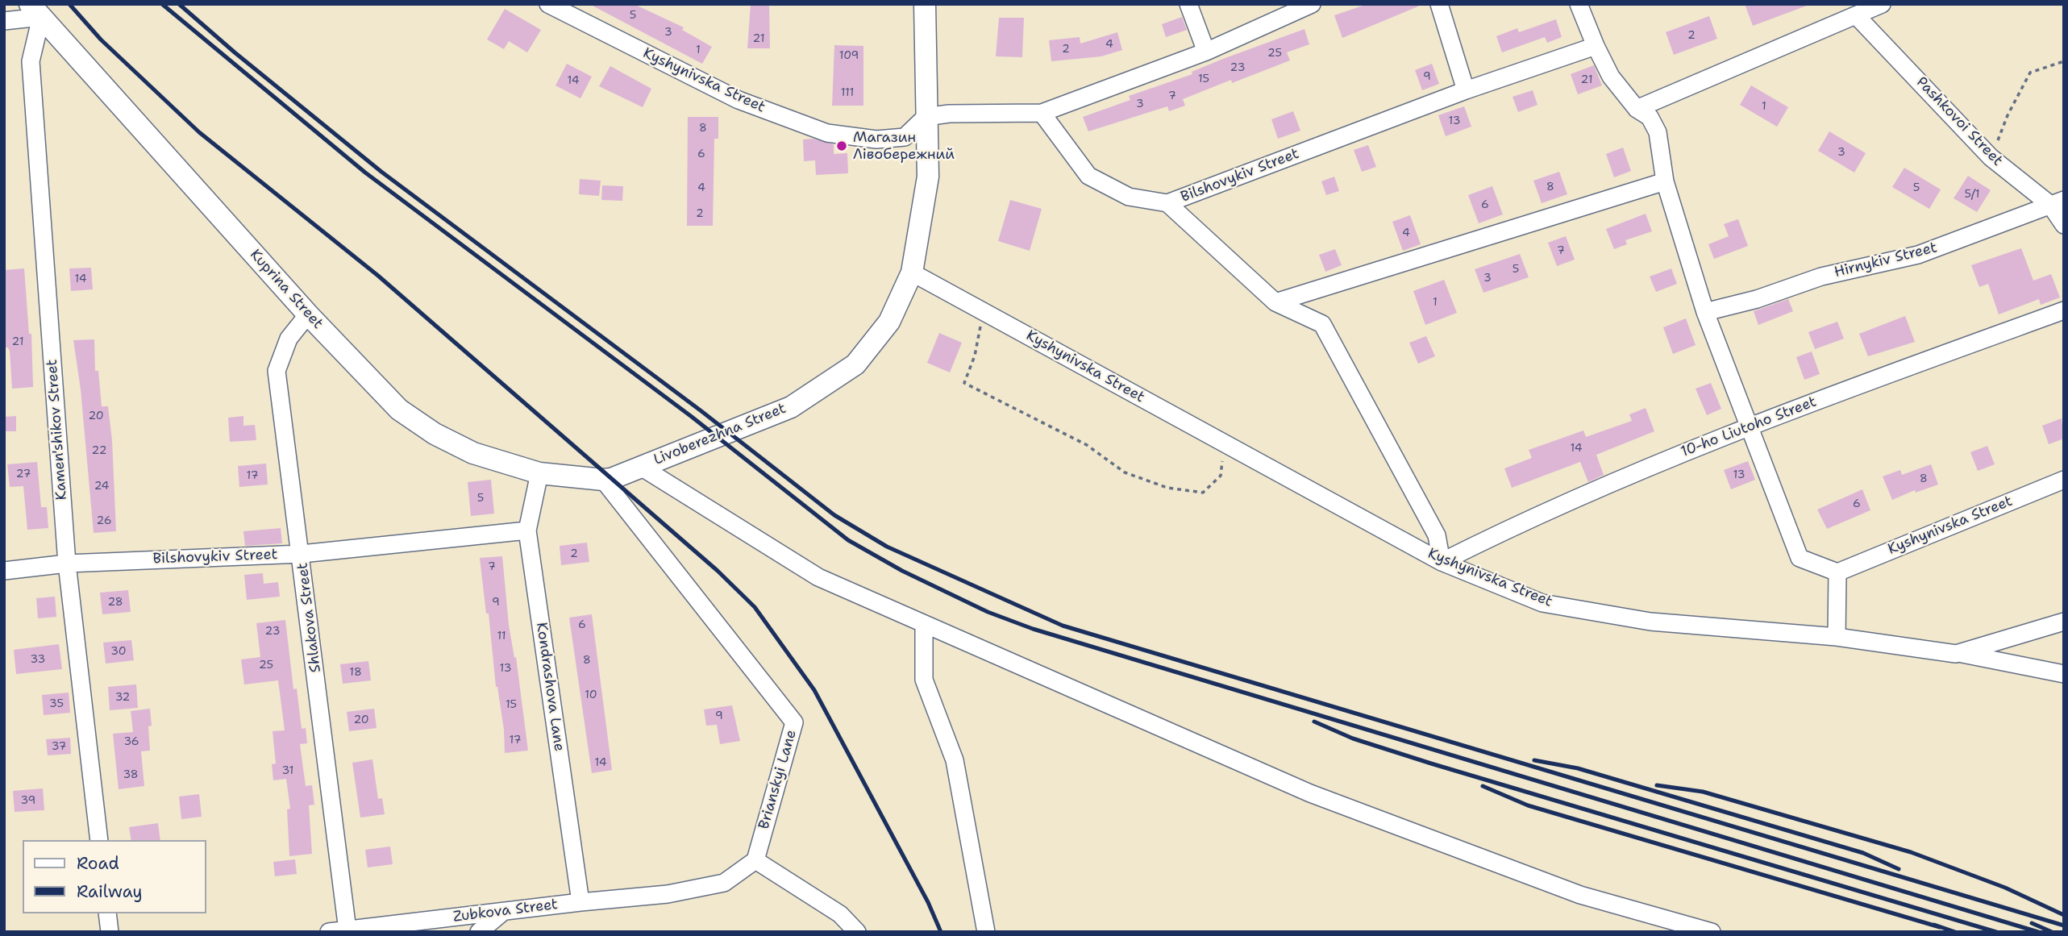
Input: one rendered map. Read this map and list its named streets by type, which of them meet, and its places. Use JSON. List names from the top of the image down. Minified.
{"streets":{"main road":["Kuprina Street","Livoberezhna Street"],"street":["Kyshynivska Street","Pashkovoi Street","Bilshovykiv Street","Hirnykiv Street","10-ho Liutoho Street","Kamen'shikov Street","Shlakova Street","Kondrashova Lane","Brianskyi Lane","Zubkova Street"]},"crossings":[["Kyshynivska Street","10-ho Liutoho Street"],["Kyshynivska Street","Livoberezhna Street"],["Pashkovoi Street","Hirnykiv Street"],["Bilshovykiv Street","Kamen'shikov Street"],["Bilshovykiv Street","Shlakova Street"],["Bilshovykiv Street","Kondrashova Lane"],["Kuprina Street","Kamen'shikov Street"],["Kuprina Street","Livoberezhna Street"],["Kuprina Street","Shlakova Street"],["Kuprina Street","Kondrashova Lane"],["Kuprina Street","Brianskyi Lane"],["Livoberezhna Street","Brianskyi Lane"],["Shlakova Street","Zubkova Street"],["Kondrashova Lane","Zubkova Street"]],"places":["Магазин Лівобережний"],"house_numbers":["5","3","2","21","4","2","1","25","109","23","9","15","21","14","111","7","3","1","13","8","3","6","8","4","5","5/1","6","2","4","7","5","3","14","1","21","20","14","22","27","13","17","8","24","5","6","26","2","7","28","9","6","23","11","30","33","8","25","13","18","10","32","35","15","9","20","17","36","37","14","31","38","39"],"legend":["Road","Railway"]}
